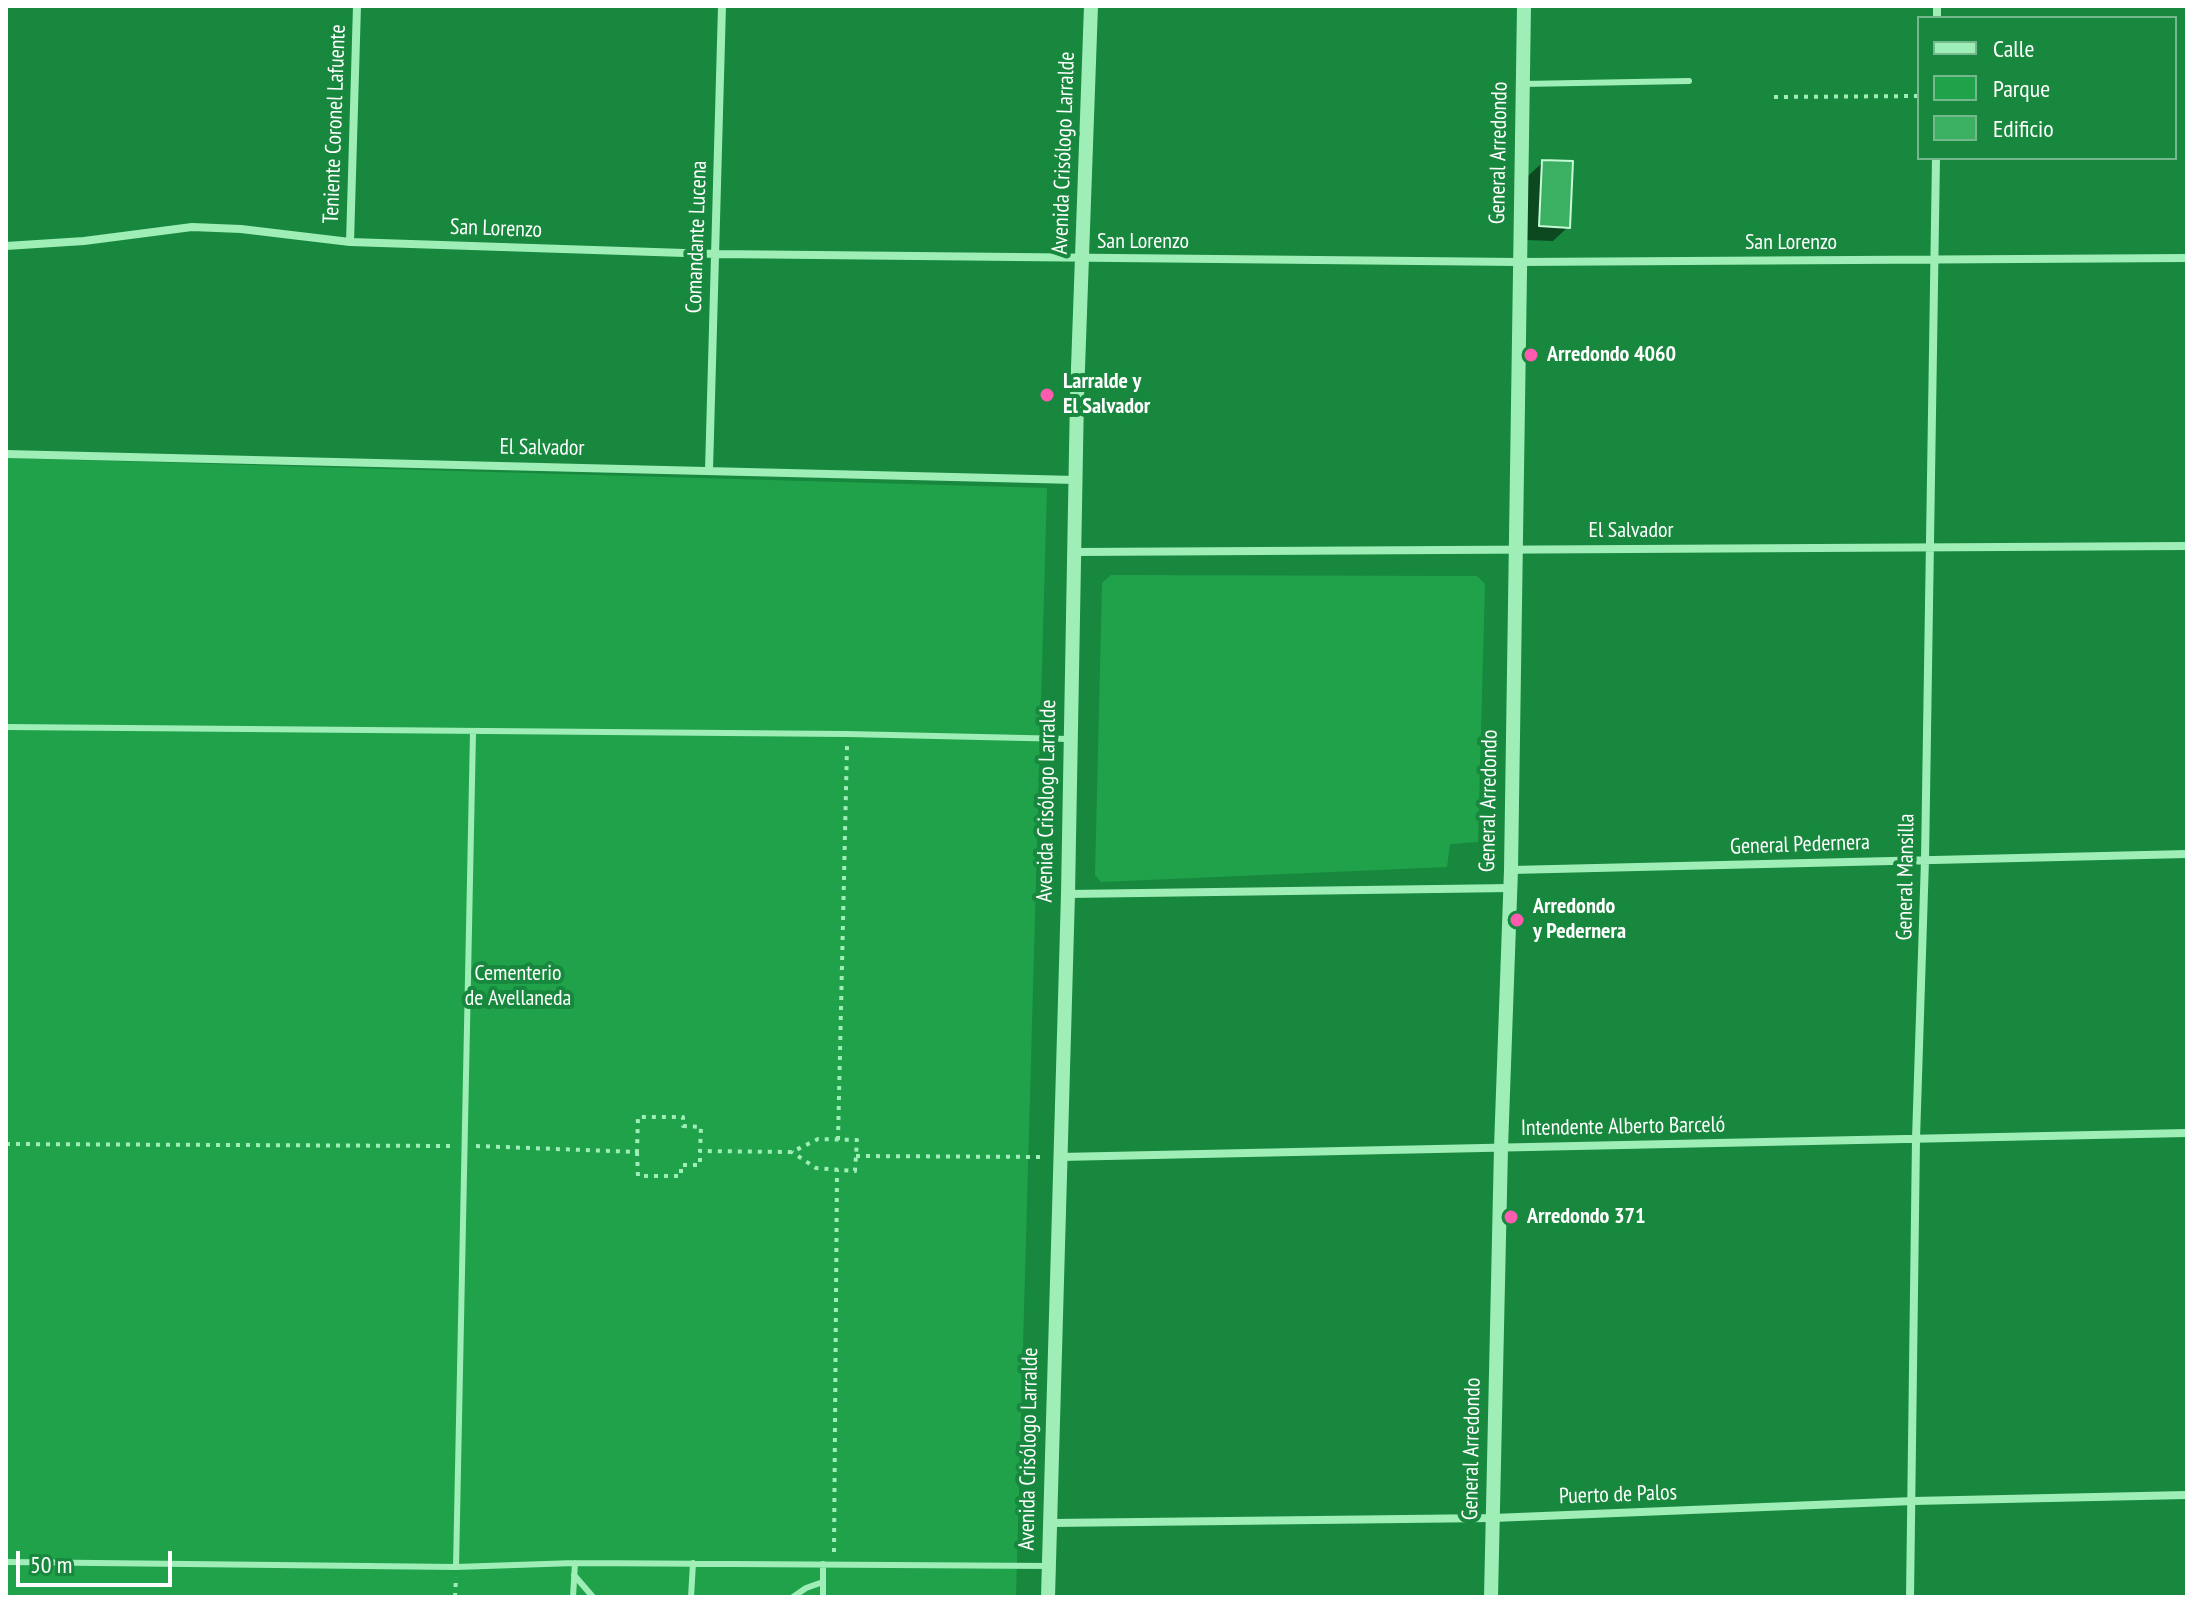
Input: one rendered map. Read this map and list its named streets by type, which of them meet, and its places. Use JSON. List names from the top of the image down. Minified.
{"streets":{"street":["Teniente Coronel Lafuente","Avenida Crisólogo Larralde","General Arredondo","San Lorenzo","Comandante Lucena","El Salvador","General Pedernera","General Mansilla","Intendente Alberto Barceló","Puerto de Palos"]},"crossings":[["Teniente Coronel Lafuente","San Lorenzo"],["Avenida Crisólogo Larralde","San Lorenzo"],["Avenida Crisólogo Larralde","El Salvador"],["Avenida Crisólogo Larralde","Intendente Alberto Barceló"],["Avenida Crisólogo Larralde","Puerto de Palos"],["General Arredondo","San Lorenzo"],["General Arredondo","El Salvador"],["General Arredondo","General Pedernera"],["General Arredondo","Intendente Alberto Barceló"],["General Arredondo","Puerto de Palos"],["San Lorenzo","Comandante Lucena"],["San Lorenzo","General Mansilla"],["Comandante Lucena","El Salvador"],["El Salvador","General Mansilla"],["General Pedernera","General Mansilla"],["General Mansilla","Intendente Alberto Barceló"],["General Mansilla","Puerto de Palos"]],"parks":["Cementerio de Avellaneda"],"places":["Arredondo 4060","Larralde y El Salvador","Arredondo y Pedernera","Arredondo 371"],"legend":["Calle","Parque","Edificio"],"scale_bar":"50 m"}
